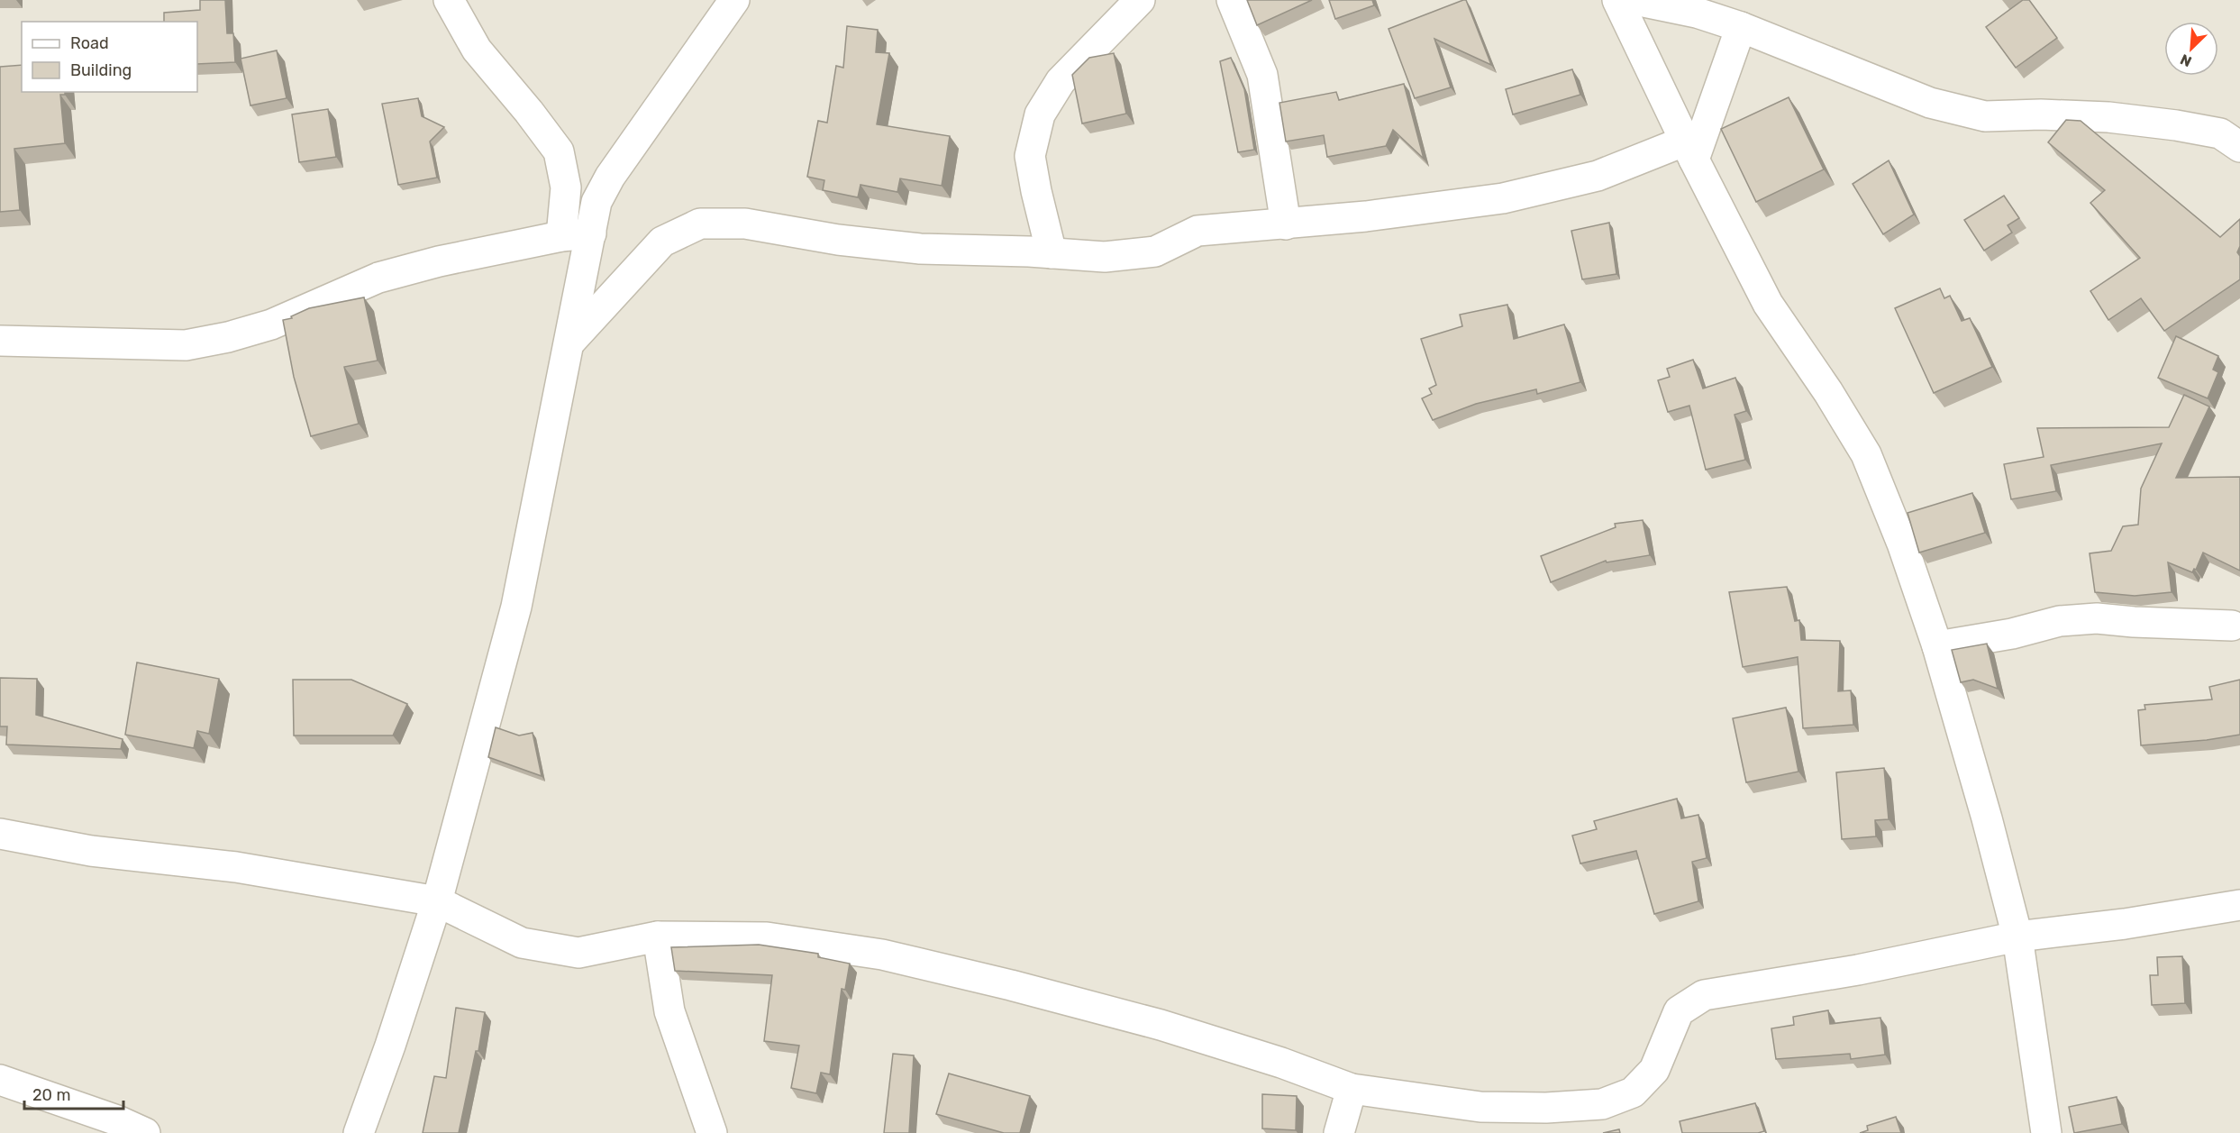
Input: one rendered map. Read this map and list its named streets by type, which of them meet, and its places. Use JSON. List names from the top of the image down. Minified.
{"legend":["Road","Building"],"scale_bar":"20 m","north":"bottom left"}
